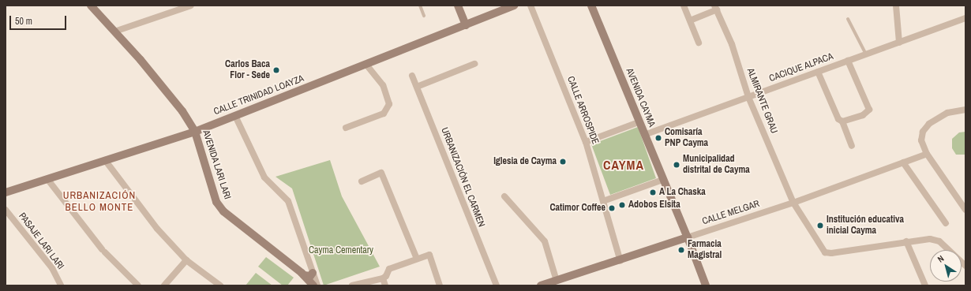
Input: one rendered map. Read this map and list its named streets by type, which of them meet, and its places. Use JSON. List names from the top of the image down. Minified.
{"streets":{"street":["CACIQUE ALPACA","CALLE TRINIDAD LOAYZA","AVENIDA CAYMA","ALMIRANTE GRAU","CALLE ARROSPIDE","AVENIDA LARI LARI","URBANIZACIÓN EL CARMEN","CALLE MELGAR","PASAJE LARI LARI"]},"crossings":[["CACIQUE ALPACA","AVENIDA CAYMA"],["CACIQUE ALPACA","ALMIRANTE GRAU"],["CALLE TRINIDAD LOAYZA","AVENIDA LARI LARI"],["AVENIDA CAYMA","CALLE MELGAR"],["ALMIRANTE GRAU","CALLE MELGAR"],["CALLE ARROSPIDE","CALLE MELGAR"]],"districts":["CAYMA","URBANIZACIÓN BELLO MONTE"],"parks":["Cayma Cementary"],"places":["Carlos Baca Flor - Sede","Comisaría PNP Cayma","Iglesia de Cayma","Municipalidad distrital de Cayma","A La Chaska","Adobos Elsita","Catimor Coffee","Institución educativa inicial Cayma","Farmacia Magistral"],"scale_bar":"50 m","north":"top left"}
